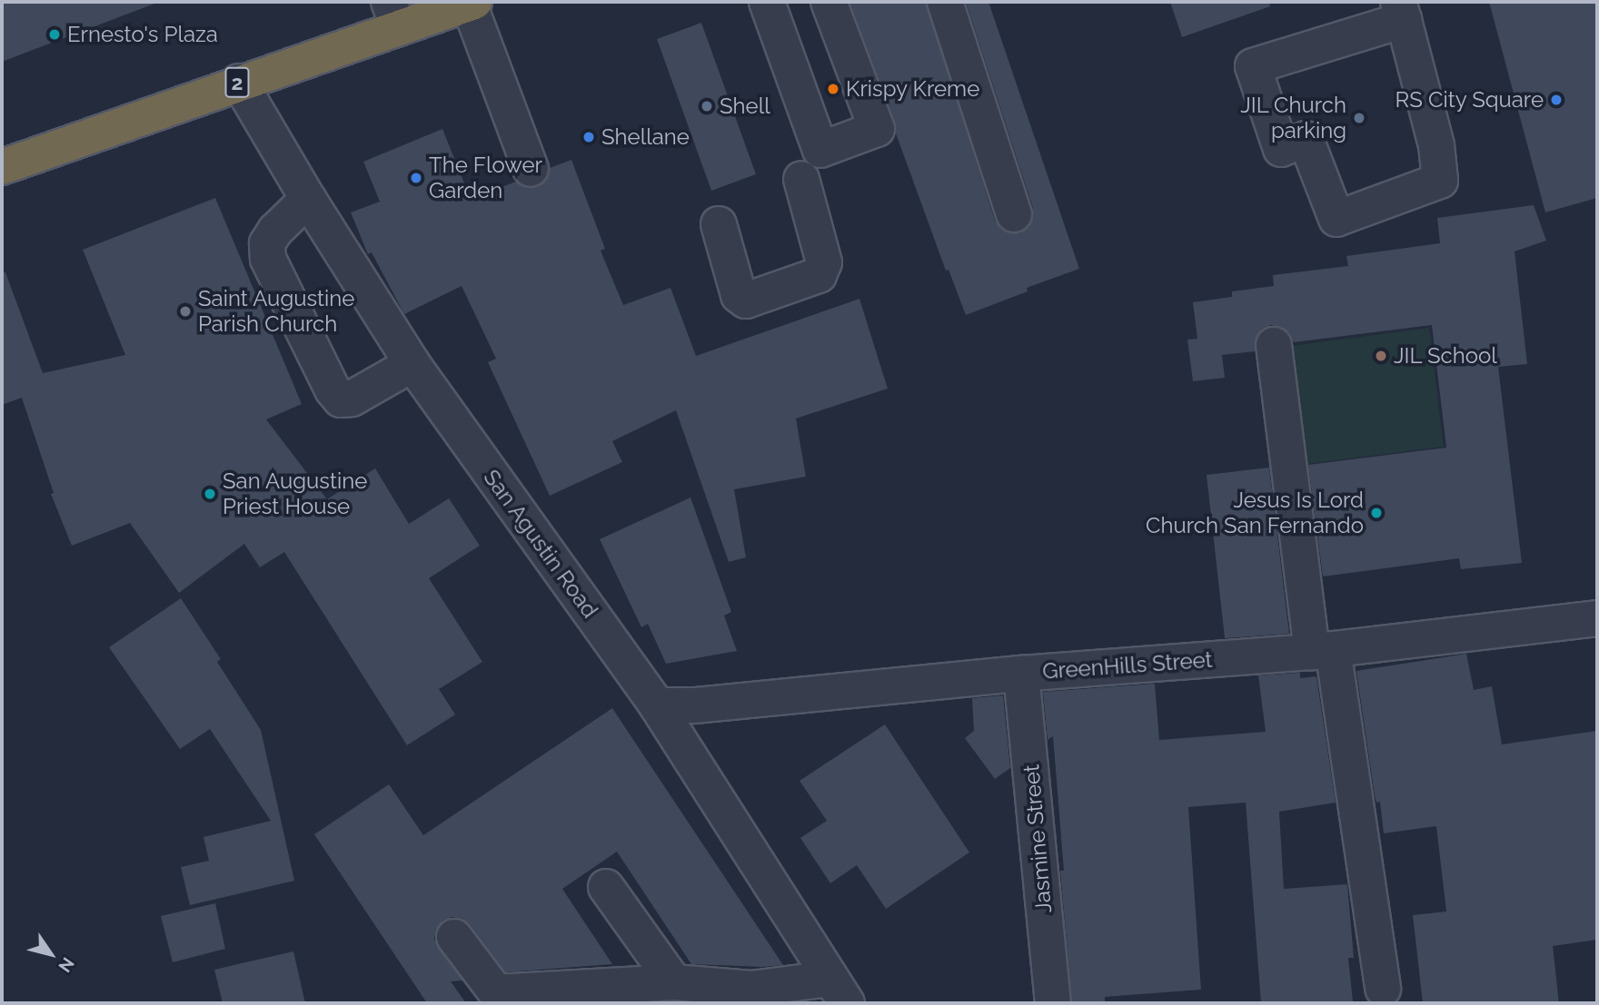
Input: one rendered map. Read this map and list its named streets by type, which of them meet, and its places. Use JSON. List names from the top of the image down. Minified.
{"streets":{"highway":["2"],"street":["San Agustin Road","GreenHills Street","Jasmine Street"]},"crossings":[["2","San Agustin Road"],["San Agustin Road","GreenHills Street"],["GreenHills Street","Jasmine Street"]],"places":["Ernesto's Plaza","Krispy Kreme","RS City Square","Shell","JIL Church parking","Shellane","The Flower Garden","Saint Augustine Parish Church","JIL School","San Augustine Priest House","Jesus Is Lord Church San Fernando"],"north":"bottom right"}
